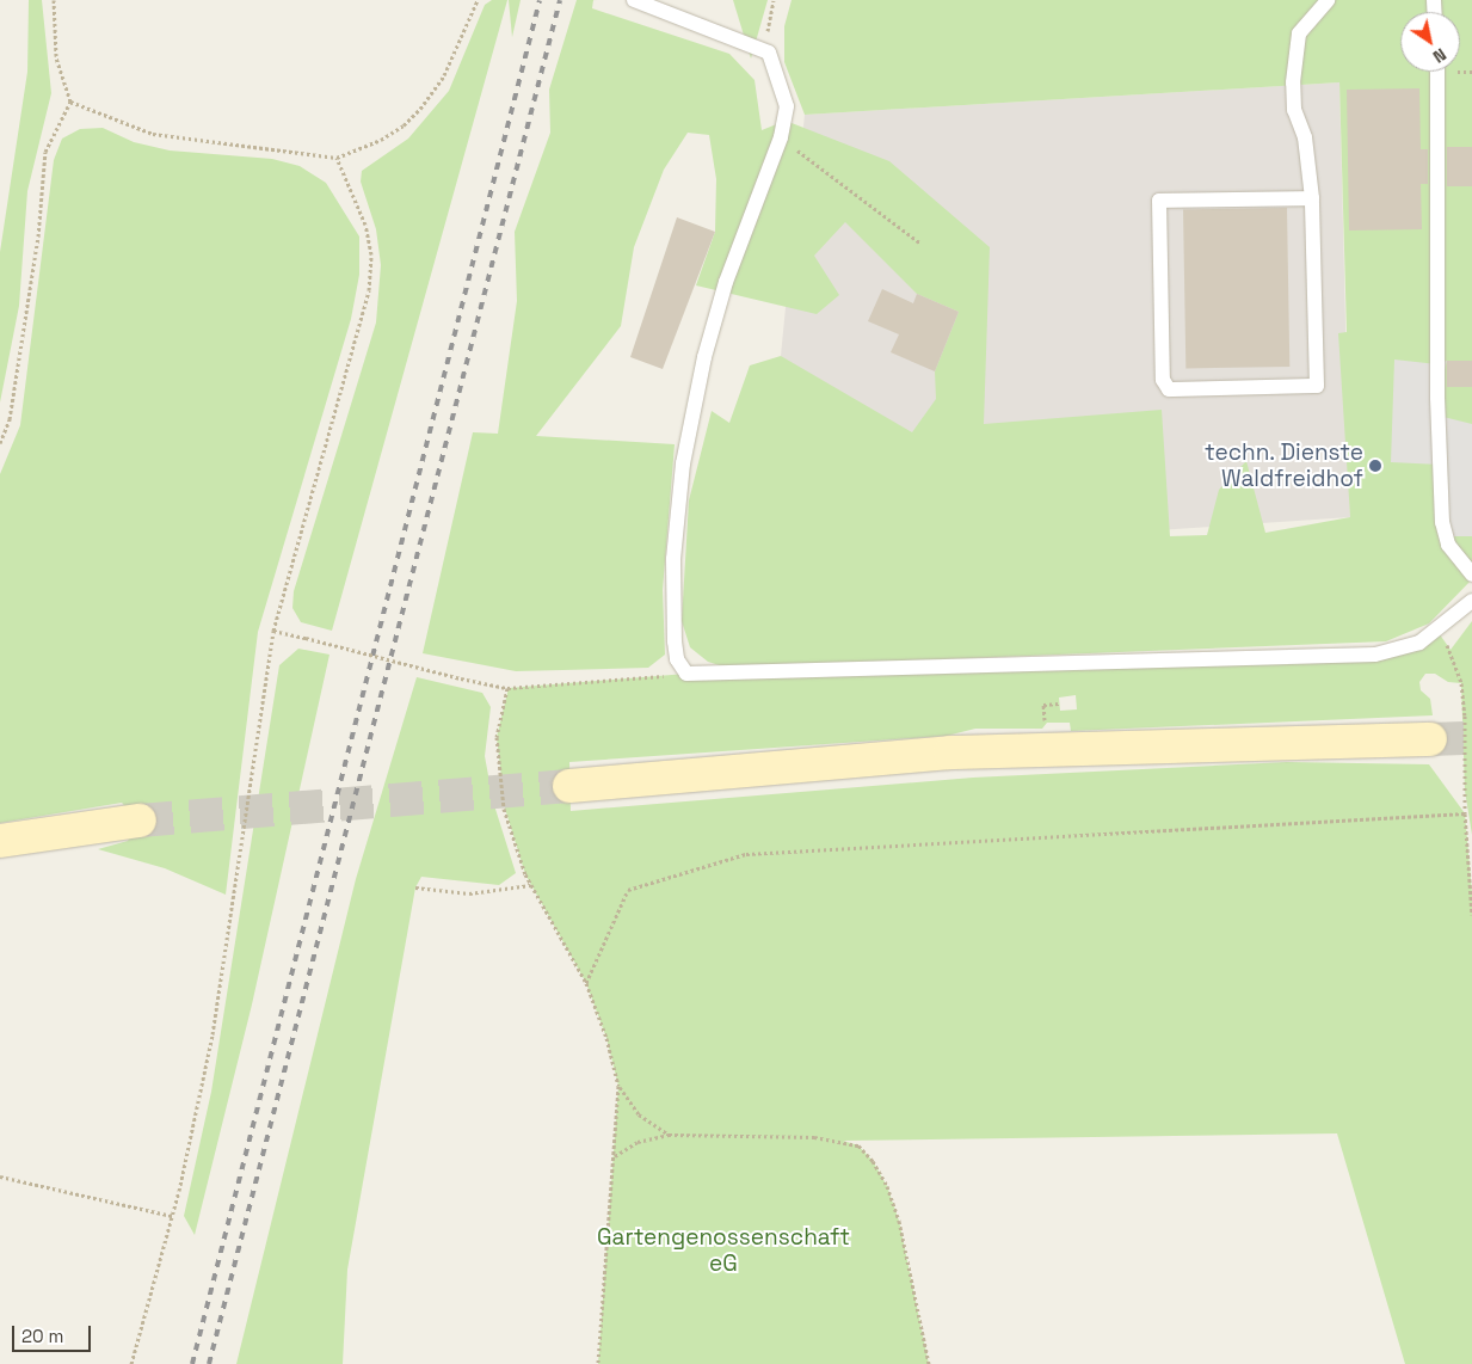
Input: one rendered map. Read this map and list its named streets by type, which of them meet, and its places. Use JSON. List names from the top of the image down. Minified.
{"parks":["Gartengenossenschaft eG"],"places":["techn. Dienste Waldfreidhof"],"scale_bar":"20 m","north":"bottom right"}
